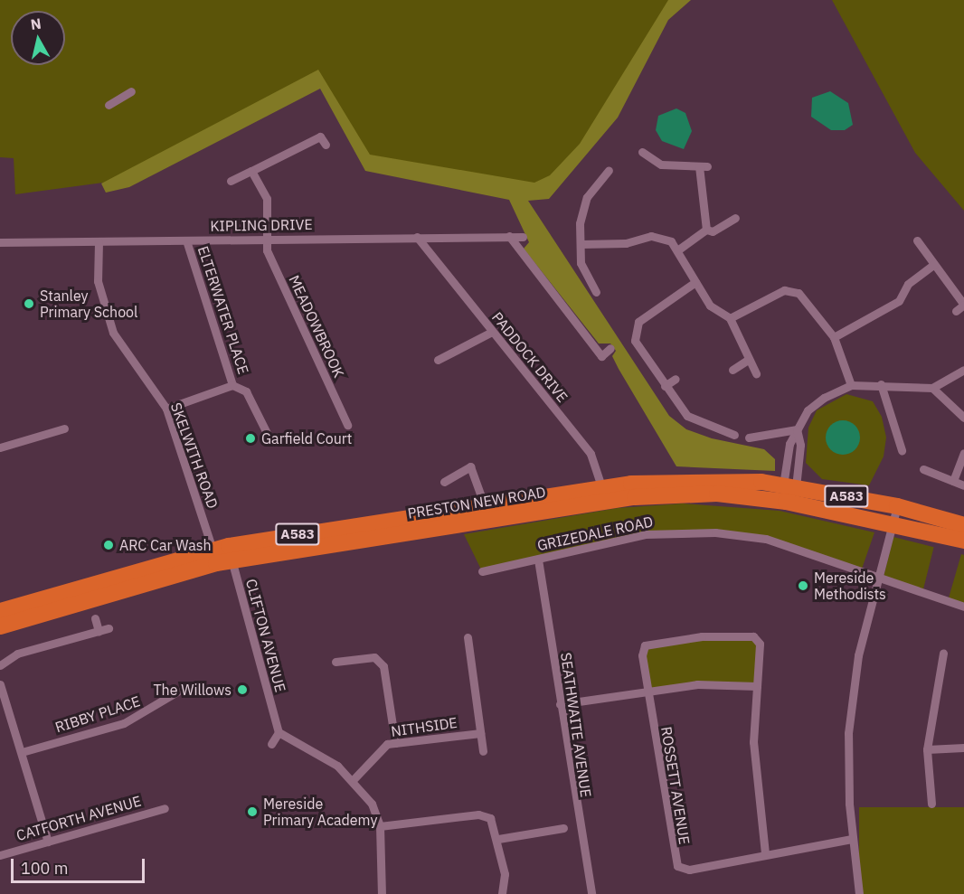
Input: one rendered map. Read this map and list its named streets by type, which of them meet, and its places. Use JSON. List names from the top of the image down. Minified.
{"streets":{"highway":["A583","PRESTON NEW ROAD"],"street":["KIPLING DRIVE","ELTERWATER PLACE","MEADOWBROOK","PADDOCK DRIVE","SKELWITH ROAD","GRIZEDALE ROAD","CLIFTON AVENUE","RIBBY PLACE","SEATHWAITE AVENUE","NITHSIDE","ROSSETT AVENUE","CATFORTH AVENUE"]},"crossings":[["KIPLING DRIVE","ELTERWATER PLACE"],["KIPLING DRIVE","MEADOWBROOK"],["KIPLING DRIVE","PADDOCK DRIVE"],["KIPLING DRIVE","SKELWITH ROAD"],["PADDOCK DRIVE","PRESTON NEW ROAD"],["SKELWITH ROAD","PRESTON NEW ROAD"],["SKELWITH ROAD","CLIFTON AVENUE"],["PRESTON NEW ROAD","CLIFTON AVENUE"],["GRIZEDALE ROAD","SEATHWAITE AVENUE"]],"places":["Stanley Primary School","Garfield Court","ARC Car Wash","Mereside Methodists","The Willows","Mereside Primary Academy"],"scale_bar":"100 m","north":"top"}
